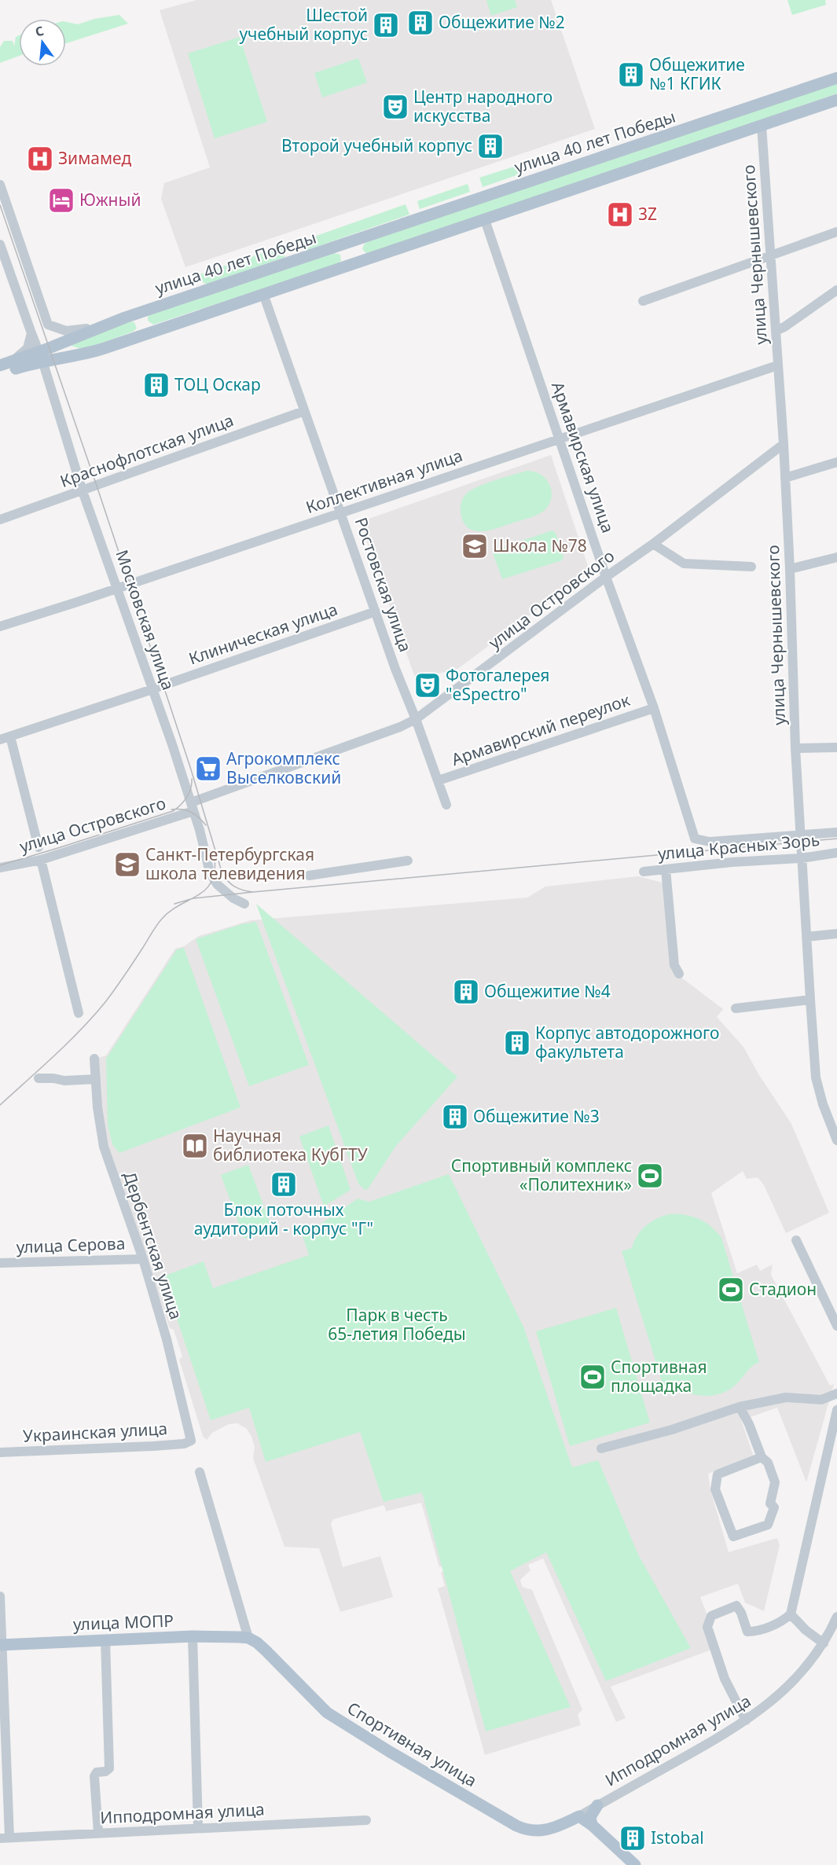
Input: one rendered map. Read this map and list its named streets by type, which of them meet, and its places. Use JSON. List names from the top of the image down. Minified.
{"streets":{"main road":["улица 40 лет Победы","улица МОПР","Спортивная улица"],"street":["улица Чернышевского","Краснофлотская улица","Армавирская улица","Коллективная улица","Ростовская улица","улица Островского","Московская улица","Клиническая улица","Армавирский переулок","улица Красных Зорь","улица Серова","Дербентская улица","Украинская улица","Ипподромная улица"]},"crossings":[["улица 40 лет Победы","улица Чернышевского"],["улица 40 лет Победы","Армавирская улица"],["улица 40 лет Победы","Ростовская улица"],["улица 40 лет Победы","Московская улица"],["улица Чернышевского","Армавирская улица"],["улица Чернышевского","Коллективная улица"],["улица Чернышевского","улица Островского"],["улица Чернышевского","улица Красных Зорь"],["Краснофлотская улица","Ростовская улица"],["Краснофлотская улица","Московская улица"],["Армавирская улица","Коллективная улица"],["Армавирская улица","улица Островского"],["Армавирская улица","Армавирский переулок"],["Коллективная улица","Ростовская улица"],["Коллективная улица","Московская улица"],["Ростовская улица","улица Островского"],["Ростовская улица","Клиническая улица"],["Ростовская улица","Армавирский переулок"],["улица Островского","Московская улица"],["Московская улица","Клиническая улица"],["улица Серова","Дербентская улица"],["Дербентская улица","Украинская улица"],["улица МОПР","Спортивная улица"],["Ипподромная улица","Спортивная улица"]],"parks":["Парк в честь 65-летия Победы"],"places":{"building":["Общежитие №2","Шестой учебный корпус","Общежитие №1 КГИК","Второй учебный корпус","ТОЦ Оскар","Общежитие №4","Корпус автодорожного факультета","Общежитие №3","Блок поточных аудиторий - корпус \"Г\"","Istobal"],"theatre":["Центр народного искусства","Фотогалерея \"eSpectro\""],"hospital":["Зимамед","3Z"],"hotel":["Южный"],"school or university":["Школа №78","Санкт-Петербургская школа телевидения"],"supermarket":["Агрокомплекс Выселковский"],"library":["Научная библиотека КубГТУ"],"sports":["Спортивный комплекс «Политехник»","Стадион","Спортивная площадка"]},"north":"top"}
